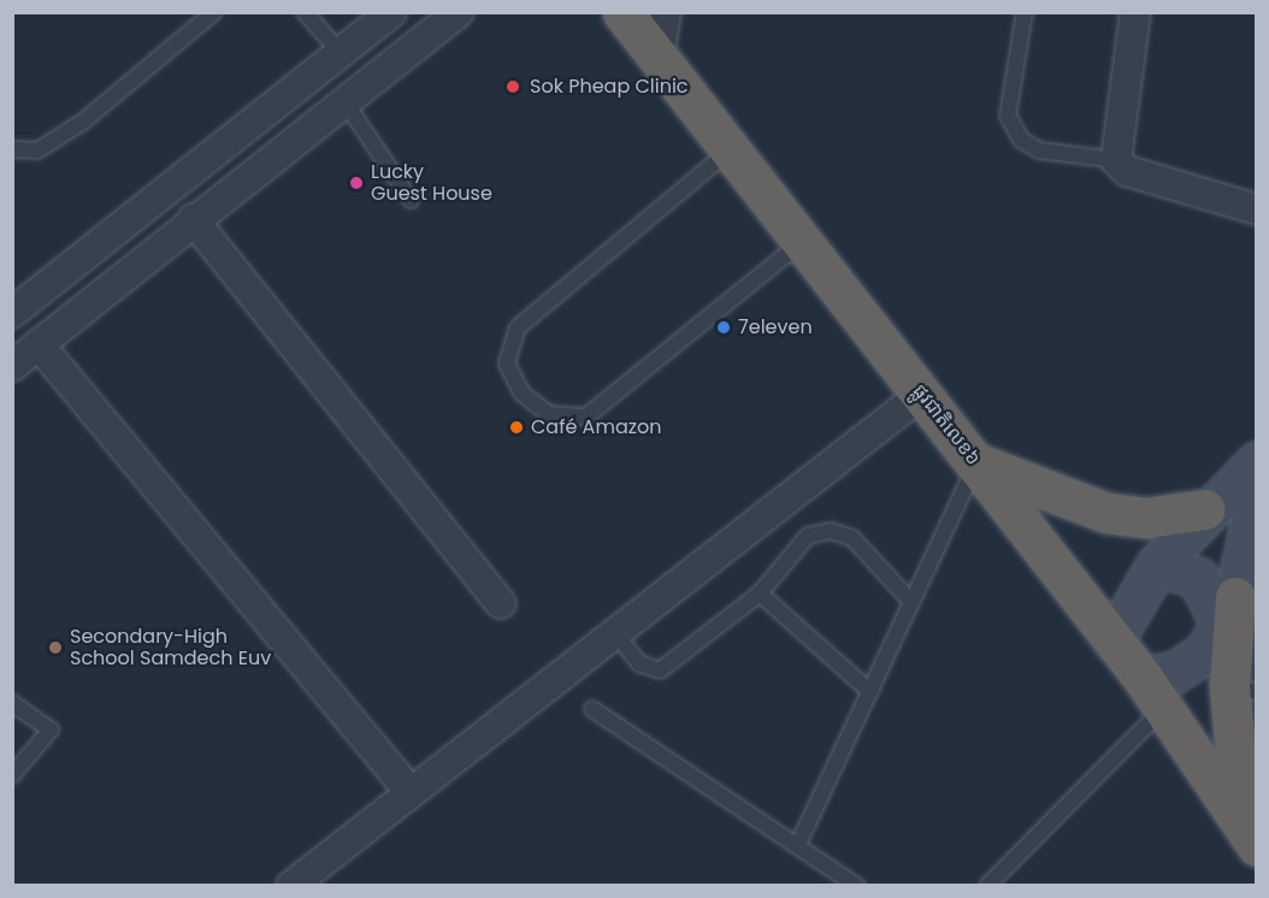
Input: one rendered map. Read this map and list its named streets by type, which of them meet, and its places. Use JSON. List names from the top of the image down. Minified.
{"streets":{"highway":["ផ្លូវជាតិលេខ៦"]},"places":["Sok Pheap Clinic","Lucky Guest House","7eleven","Café Amazon","Secondary-High School Samdech Euv"]}
